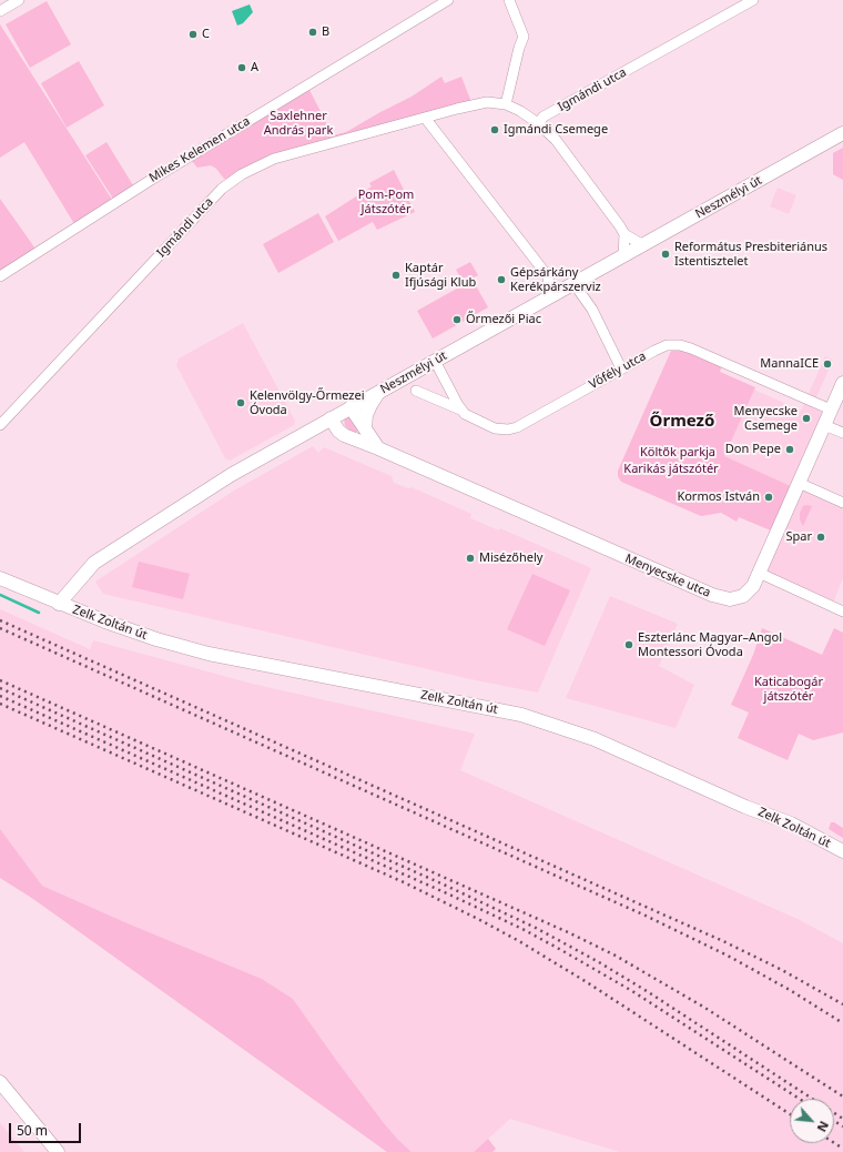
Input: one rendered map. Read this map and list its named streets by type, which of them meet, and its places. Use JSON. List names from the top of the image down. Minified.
{"streets":{"street":["Igmándi utca","Mikes Kelemen utca","Neszmélyi út","Vőfély utca","Menyecske utca","Zelk Zoltán út"]},"crossings":[["Neszmélyi út","Vőfély utca"],["Neszmélyi út","Menyecske utca"],["Neszmélyi út","Zelk Zoltán út"],["Vőfély utca","Menyecske utca"]],"districts":["Őrmező"],"parks":["Saxlehner András park","Pom-Pom Játszótér","Költők parkja","Karikás játszótér","Katicabogár játszótér"],"places":["B","C","A","Igmándi Csemege","Református Presbiteriánus Istentisztelet","Kaptár Ifjúsági Klub","Gépsárkány Kerékpárszerviz","Őrmezői Piac","MannaICE","Kelenvölgy-Őrmezei Óvoda","Menyecske Csemege","Don Pepe","Kormos István","Spar","Misézőhely","Eszterlánc Magyar–Angol Montessori Óvoda"],"scale_bar":"50 m","north":"bottom right"}
